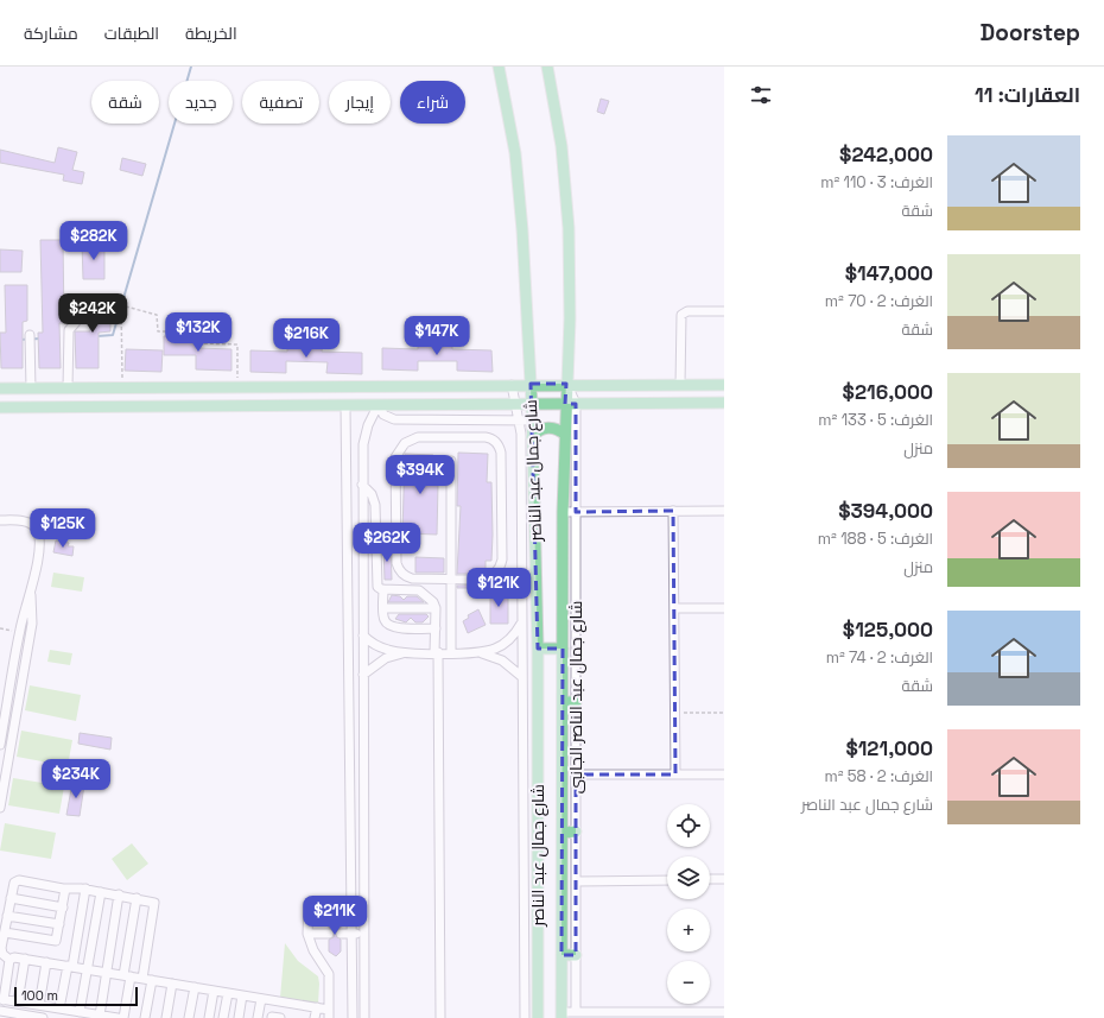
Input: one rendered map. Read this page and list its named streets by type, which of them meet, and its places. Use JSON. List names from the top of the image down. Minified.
{"streets":{"main road":["شارع جمال عبد الناصر"],"street":["شارع جمال عبد الناصر الجانبى"]},"crossings":[["شارع جمال عبد الناصر","شارع جمال عبد الناصر الجانبى"]],"scale_bar":"100 m","page":{"header":"Doorstep","nav":["الخريطة","الطبقات","مشاركة"],"heading":"العقارات: 11","chip":["شراء","إيجار","تصفية","جديد","شقة"],"list":[{"name":"$242,000","note":"الغرف: 3 · 110 m² · شقة"},{"name":"$147,000","note":"الغرف: 2 · 70 m² · شقة"},{"name":"$216,000","note":"الغرف: 5 · 133 m² · منزل"},{"name":"$394,000","note":"الغرف: 5 · 188 m² · منزل"},{"name":"$125,000","note":"الغرف: 2 · 74 m² · شقة"},{"name":"$121,000","note":"الغرف: 2 · 58 m² · شارع جمال عبد الناصر"}],"price":["$282K","$242K","$132K","$147K","$216K","$394K","$125K","$262K","$121K","$234K","$211K"],"map_buttons":["+","−"],"scale":"100 m"}}
